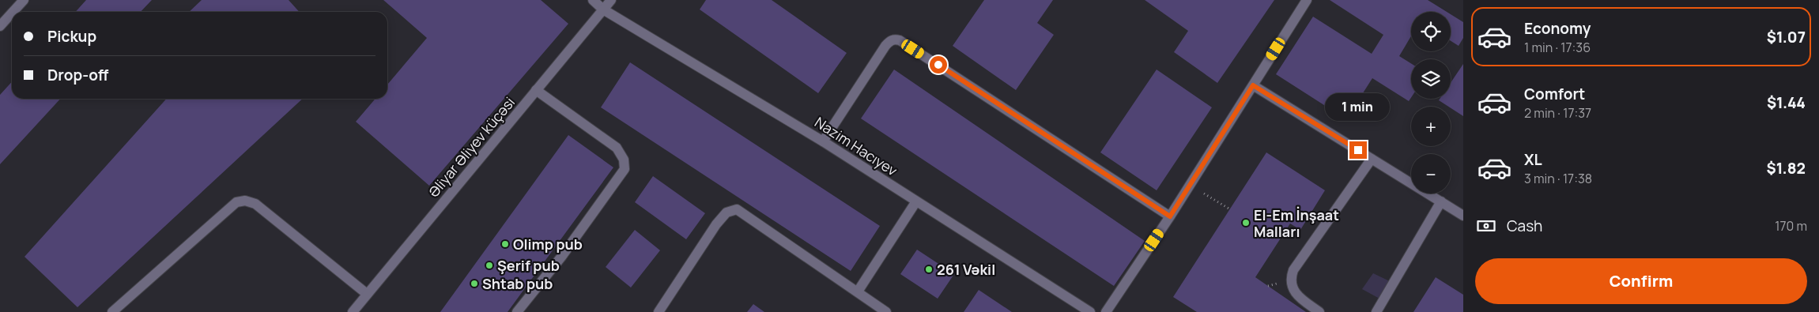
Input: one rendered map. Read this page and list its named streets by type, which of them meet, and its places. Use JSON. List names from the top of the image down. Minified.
{"streets":{"street":["Nazim Hacıyev","Əliyar Əliyev küçəsi"]},"crossings":[["Nazim Hacıyev","Əliyar Əliyev küçəsi"]],"places":["El-Em İnşaat Malları","Olimp pub","Şerif pub","261 Vəkil","Shtab pub"],"page":{"list":[{"name":"Economy","note":"1 min · 17:36","value":"$1.07"},{"name":"Comfort","note":"2 min · 17:37","value":"$1.44"},{"name":"XL","note":"3 min · 17:38","value":"$1.82"}],"map_buttons":["+","−"],"banner":["Pickup","Drop-off"],"bubble":"1 min","pay":["Cash","170 m"],"buttons":"Confirm"}}
